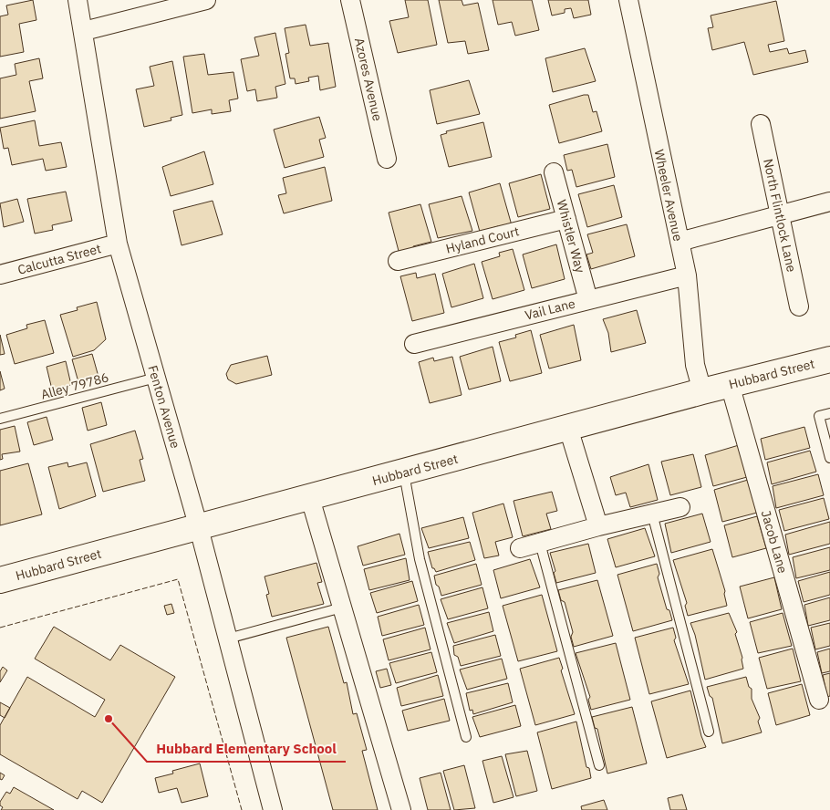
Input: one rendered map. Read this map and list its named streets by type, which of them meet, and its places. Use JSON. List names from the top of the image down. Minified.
{"streets":{"main road":["Hubbard Street"],"street":["Azores Avenue","Wheeler Avenue","North Flintlock Lane","Whistler Way","Hyland Court","Calcutta Street","Vail Lane","Fenton Avenue","Jacob Lane"],"lane":["Alley 79786"]},"crossings":[["Wheeler Avenue","Vail Lane"],["Wheeler Avenue","Hubbard Street"],["Whistler Way","Hyland Court"],["Whistler Way","Vail Lane"],["Calcutta Street","Fenton Avenue"],["Hubbard Street","Fenton Avenue"],["Hubbard Street","Jacob Lane"],["Alley 79786","Fenton Avenue"]],"places":["Hubbard Elementary School"]}
